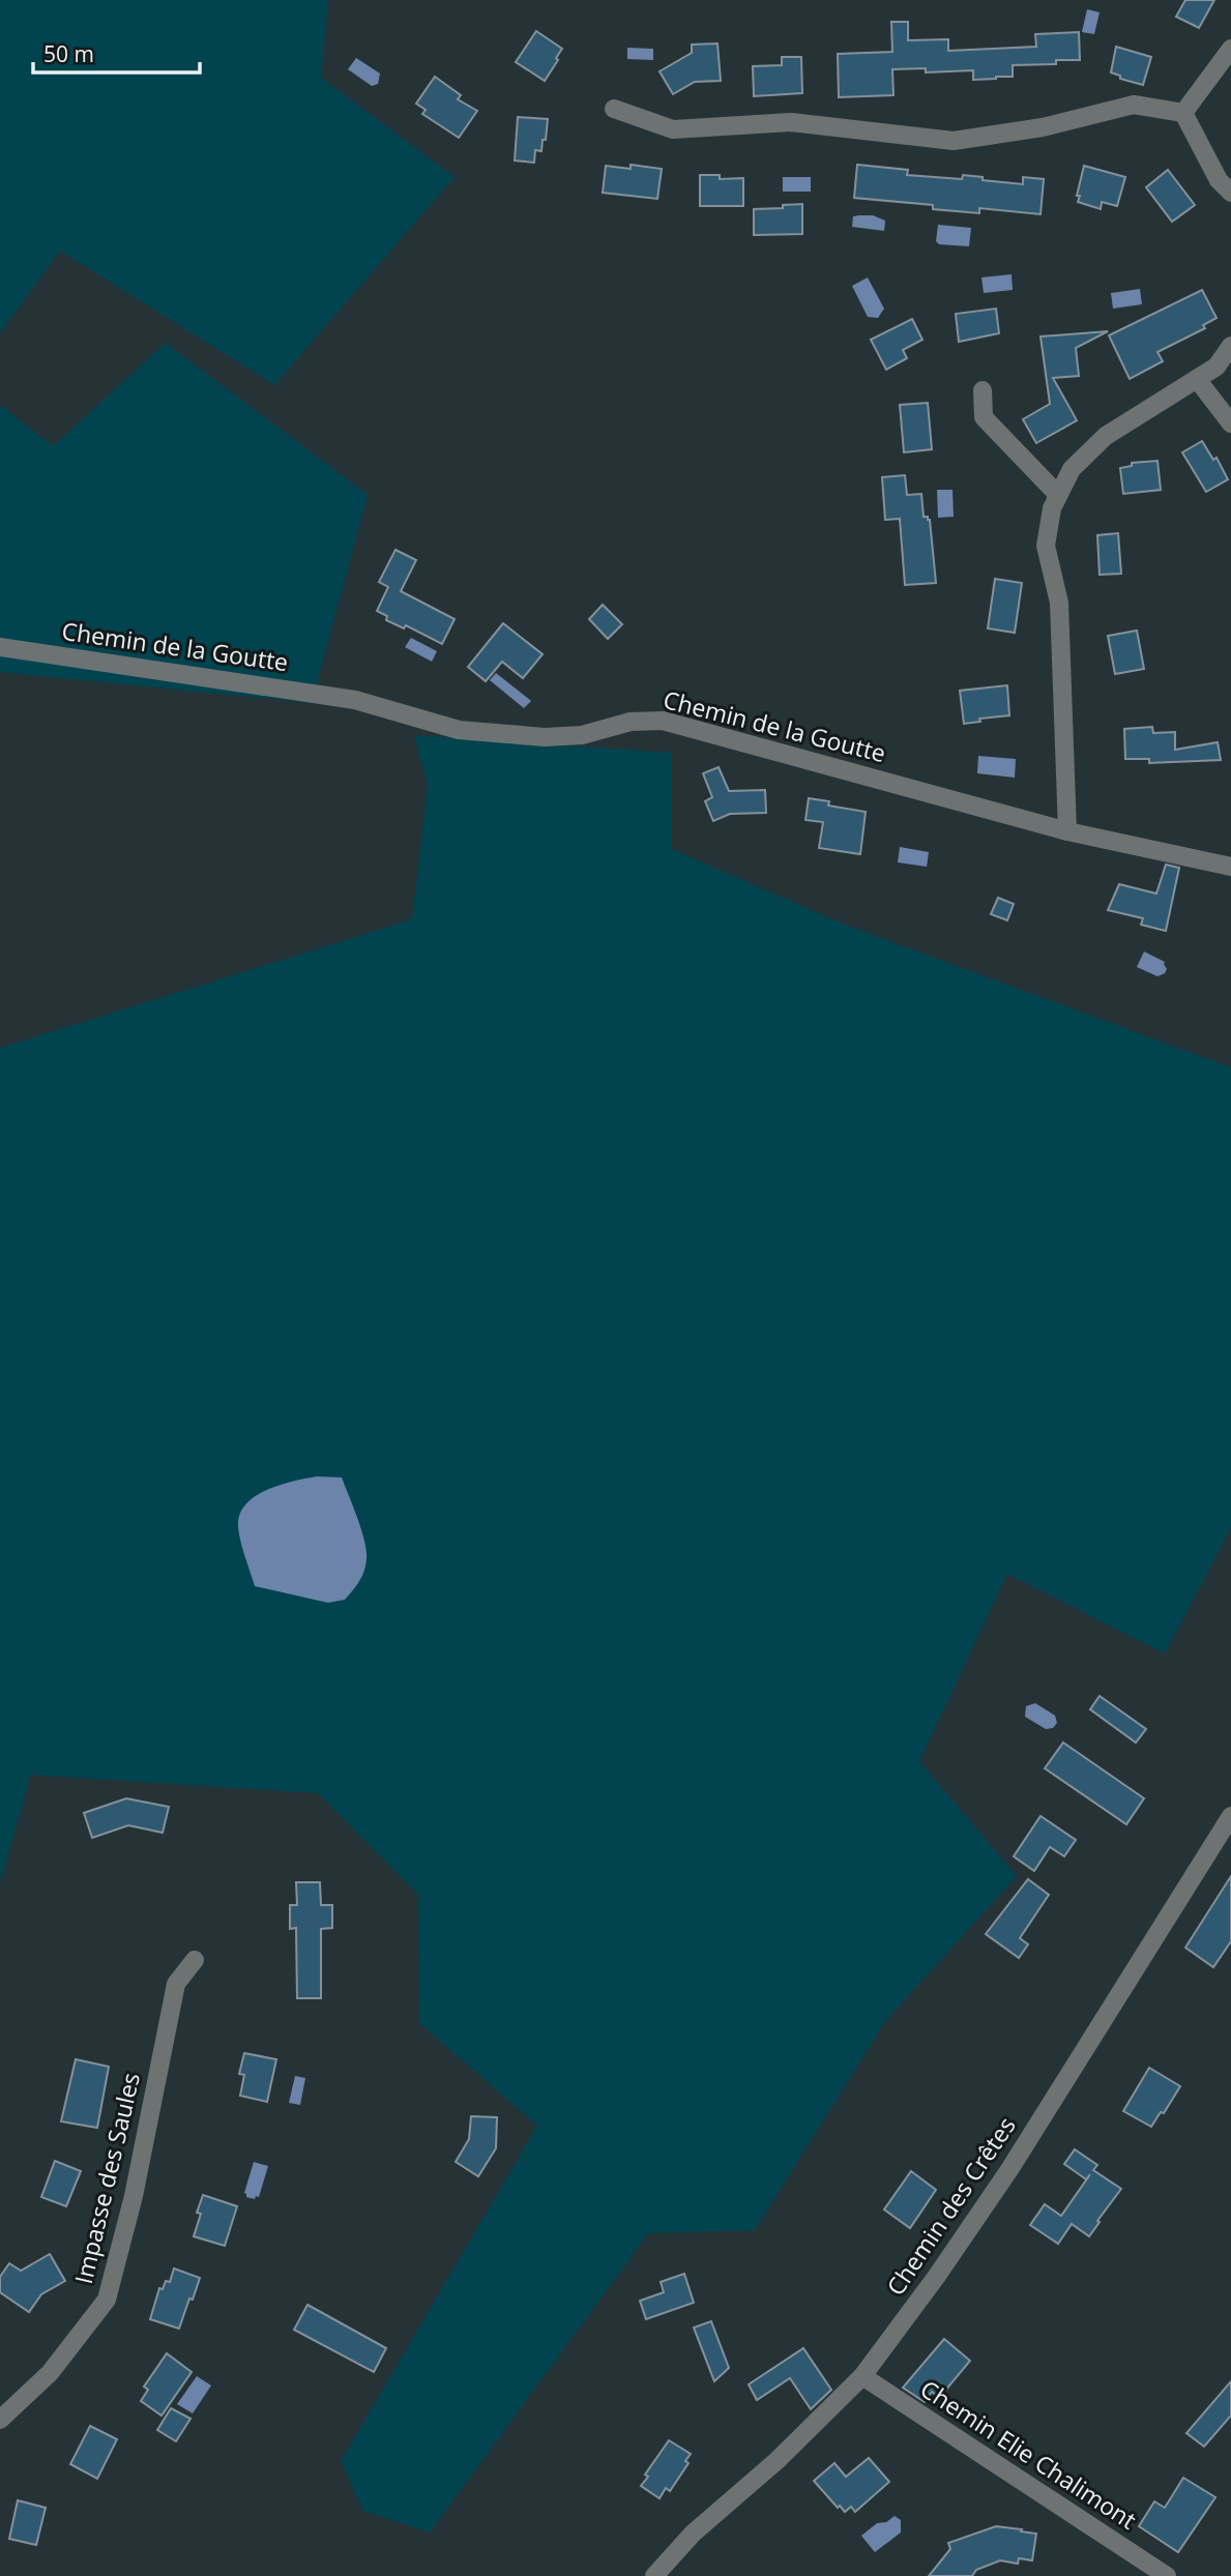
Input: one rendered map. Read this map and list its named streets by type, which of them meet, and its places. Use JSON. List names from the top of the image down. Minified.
{"streets":{"street":["Chemin de la Goutte","Impasse des Saules","Chemin des Crêtes","Chemin Elie Chalimont"]},"crossings":[["Chemin des Crêtes","Chemin Elie Chalimont"]],"scale_bar":"50 m"}
